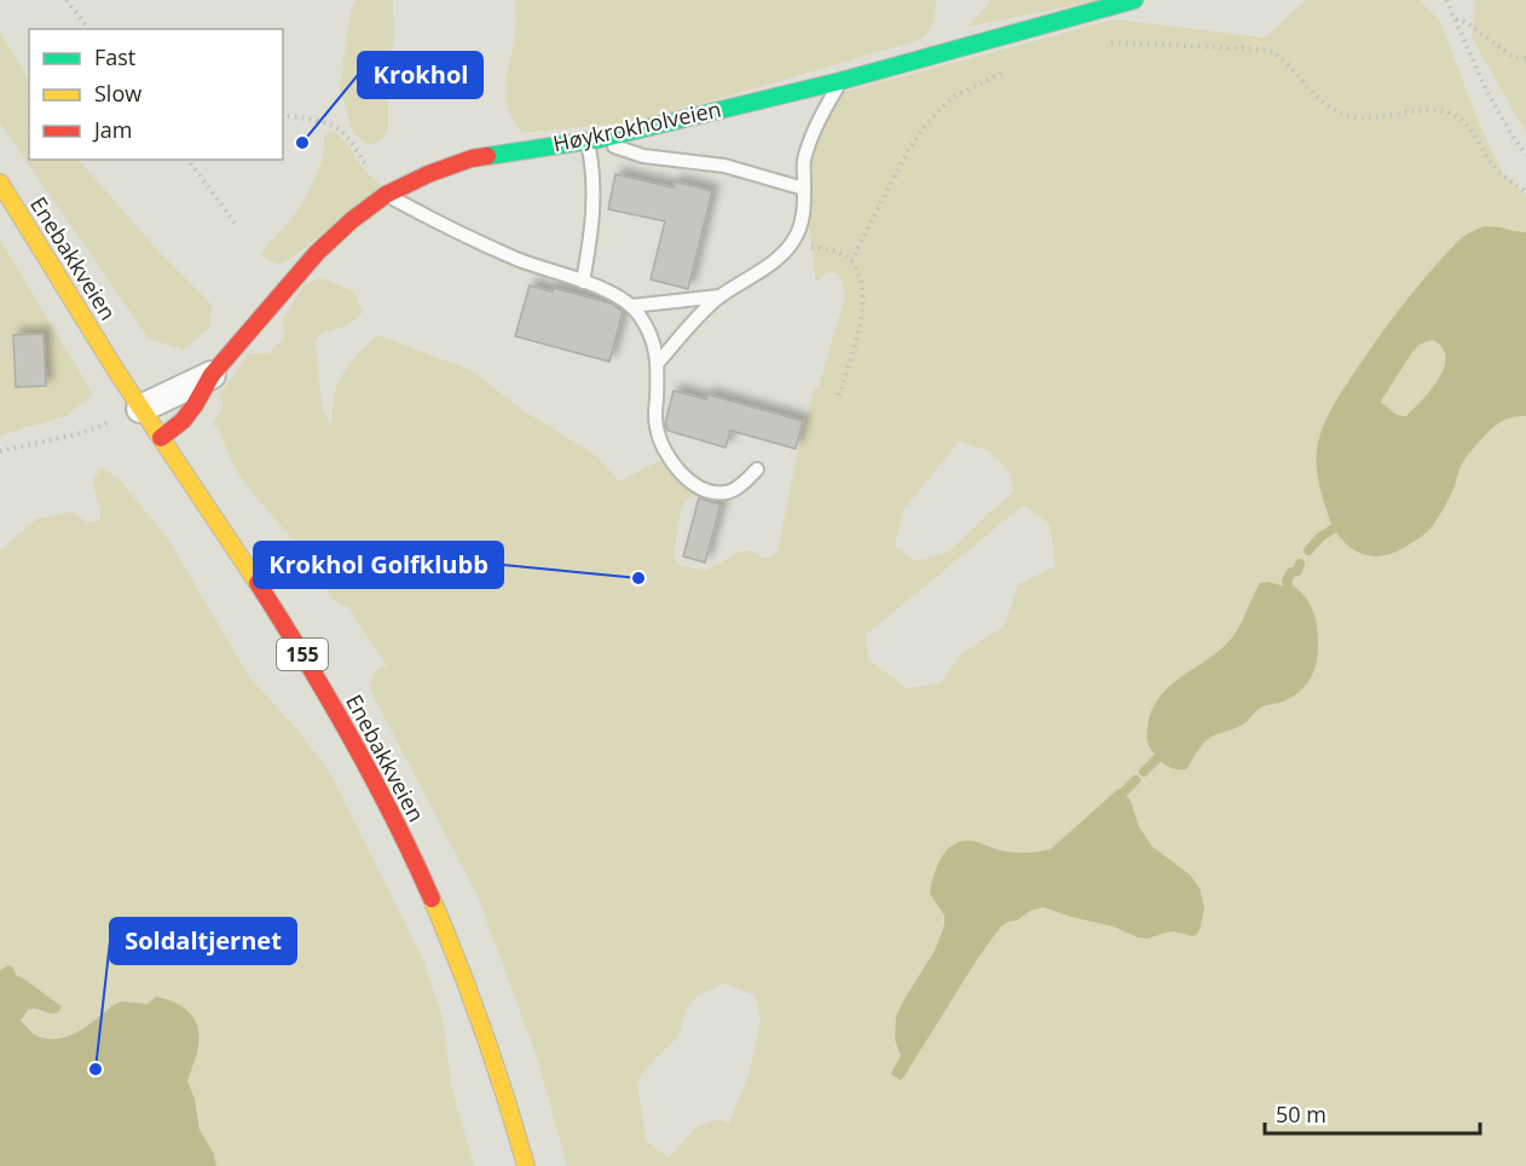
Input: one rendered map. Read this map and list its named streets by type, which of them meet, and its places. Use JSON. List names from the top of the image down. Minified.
{"streets":{"main road":["Høykrokholveien","Enebakkveien","155"]},"crossings":[["Høykrokholveien","Enebakkveien"]],"places":["Krokhol","Krokhol Golfklubb","Soldaltjernet"],"legend":["Fast","Slow","Jam"],"scale_bar":"50 m"}
